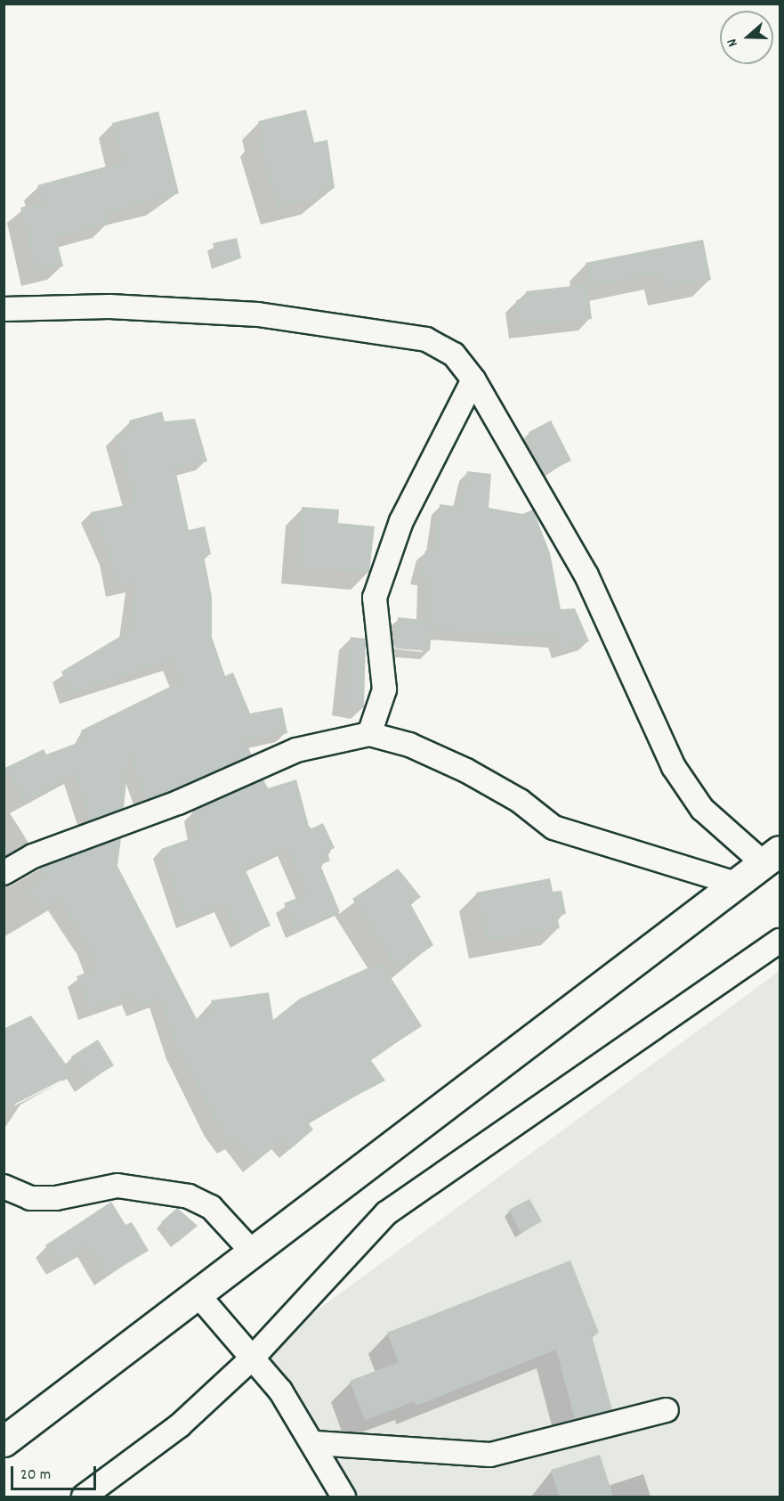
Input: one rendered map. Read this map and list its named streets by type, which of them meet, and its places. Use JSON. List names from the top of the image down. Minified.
{"scale_bar":"20 m","north":"left"}
